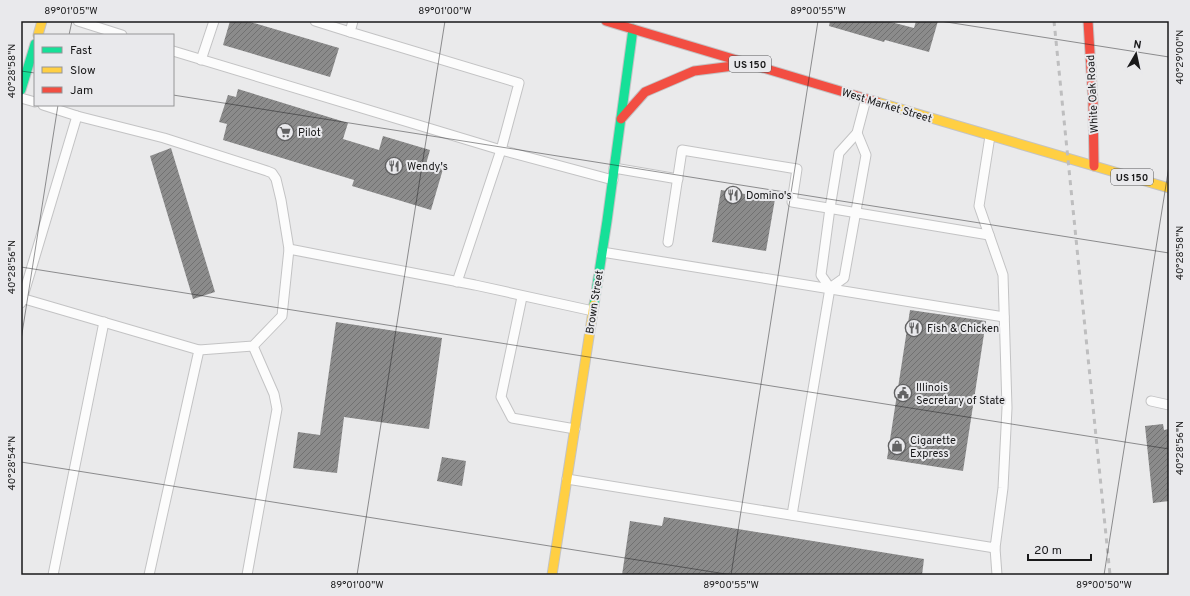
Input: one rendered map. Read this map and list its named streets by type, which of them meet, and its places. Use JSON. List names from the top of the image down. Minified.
{"streets":{"street":["US 150","White Oak Road","West Market Street","Brown Street"]},"crossings":[["White Oak Road","West Market Street"],["West Market Street","Brown Street"]],"places":{"supermarket":["Pilot"],"restaurant":["Wendy's","Domino's","Fish & Chicken"],"public building":["Illinois Secretary of State"],"shop":["Cigarette Express"]},"legend":["Fast","Slow","Jam"],"scale_bar":"20 m","north":"top","coordinates":["89°01'05\"W","89°01'00\"W","89°00'55\"W","40°29'00\"N","40°28'58\"N","40°28'56\"N","40°28'54\"N","89°00'50\"W"]}
